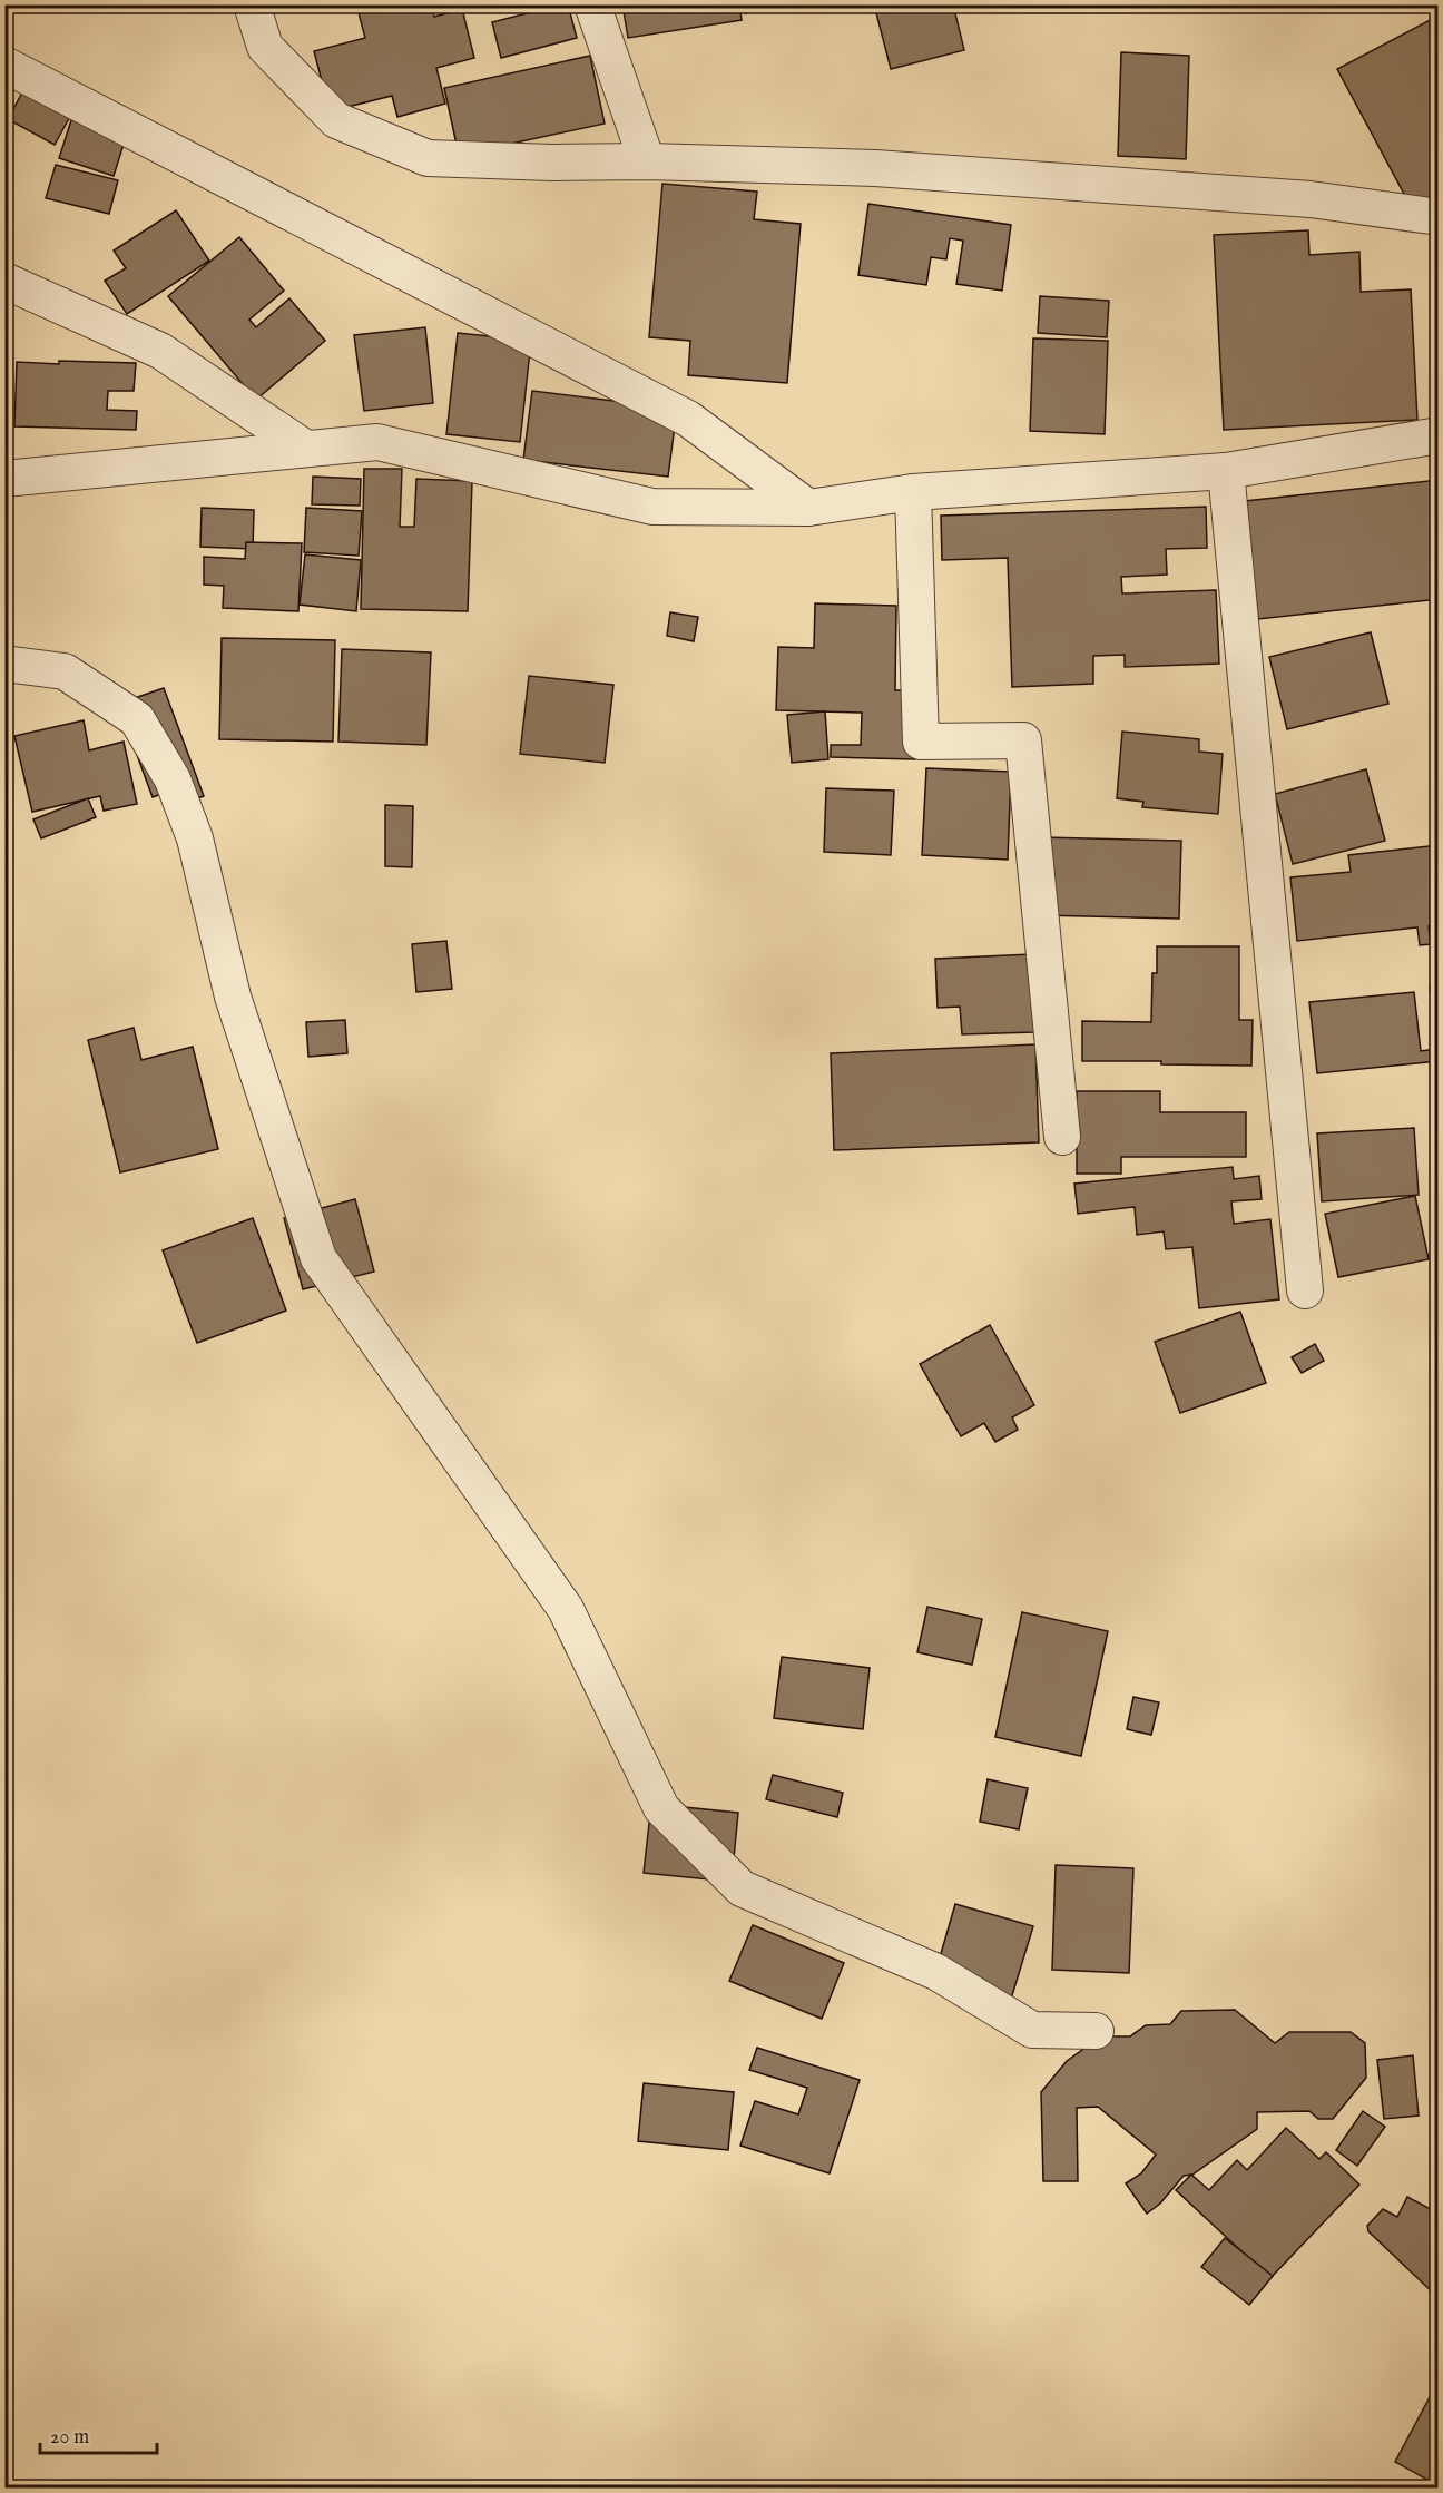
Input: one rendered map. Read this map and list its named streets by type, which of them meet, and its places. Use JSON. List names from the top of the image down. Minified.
{"scale_bar":"20 m"}
